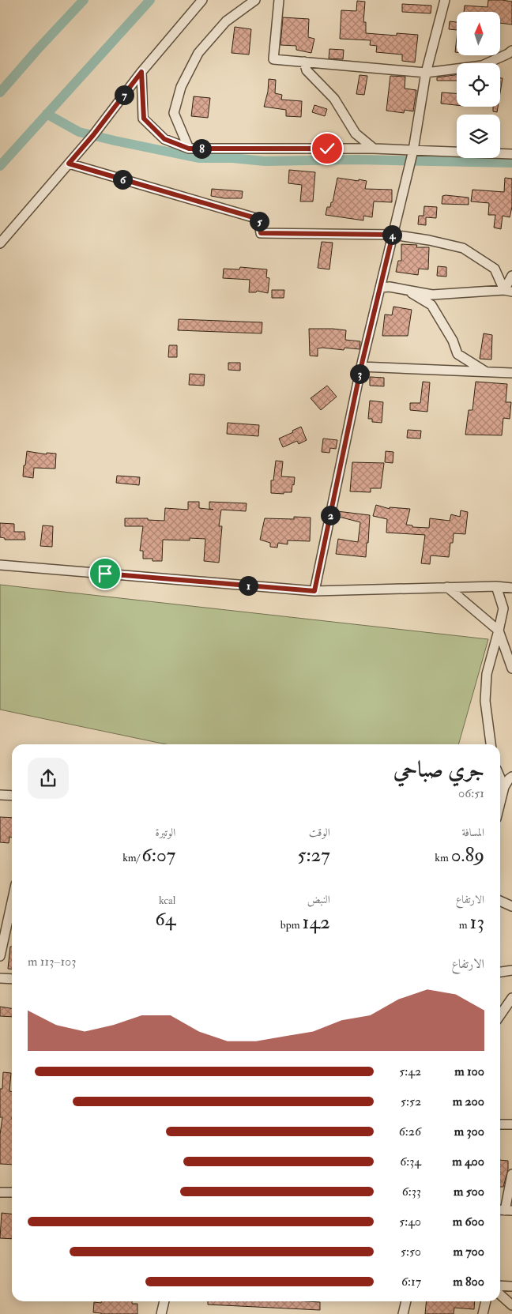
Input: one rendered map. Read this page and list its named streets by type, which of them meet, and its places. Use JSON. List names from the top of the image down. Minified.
{"north":"top","page":{"pins":["7","8","6","5","4","3","2","1"],"heading":["جري صباحي","06:51"],"stats":[["المسافة","0.89 km"],["الوقت","5:27"],["الوتيرة","6:07 /km"],["الارتفاع","13 m"],["النبض","142 bpm"],["kcal","64"]],"chart":["الارتفاع","103–113 m"],"list":[{"name":"100 m","note":"5:42"},{"name":"200 m","note":"5:52"},{"name":"300 m","note":"6:26"},{"name":"400 m","note":"6:34"},{"name":"500 m","note":"6:33"},{"name":"600 m","note":"5:40"},{"name":"700 m","note":"5:50"},{"name":"800 m","note":"6:17"}]}}
